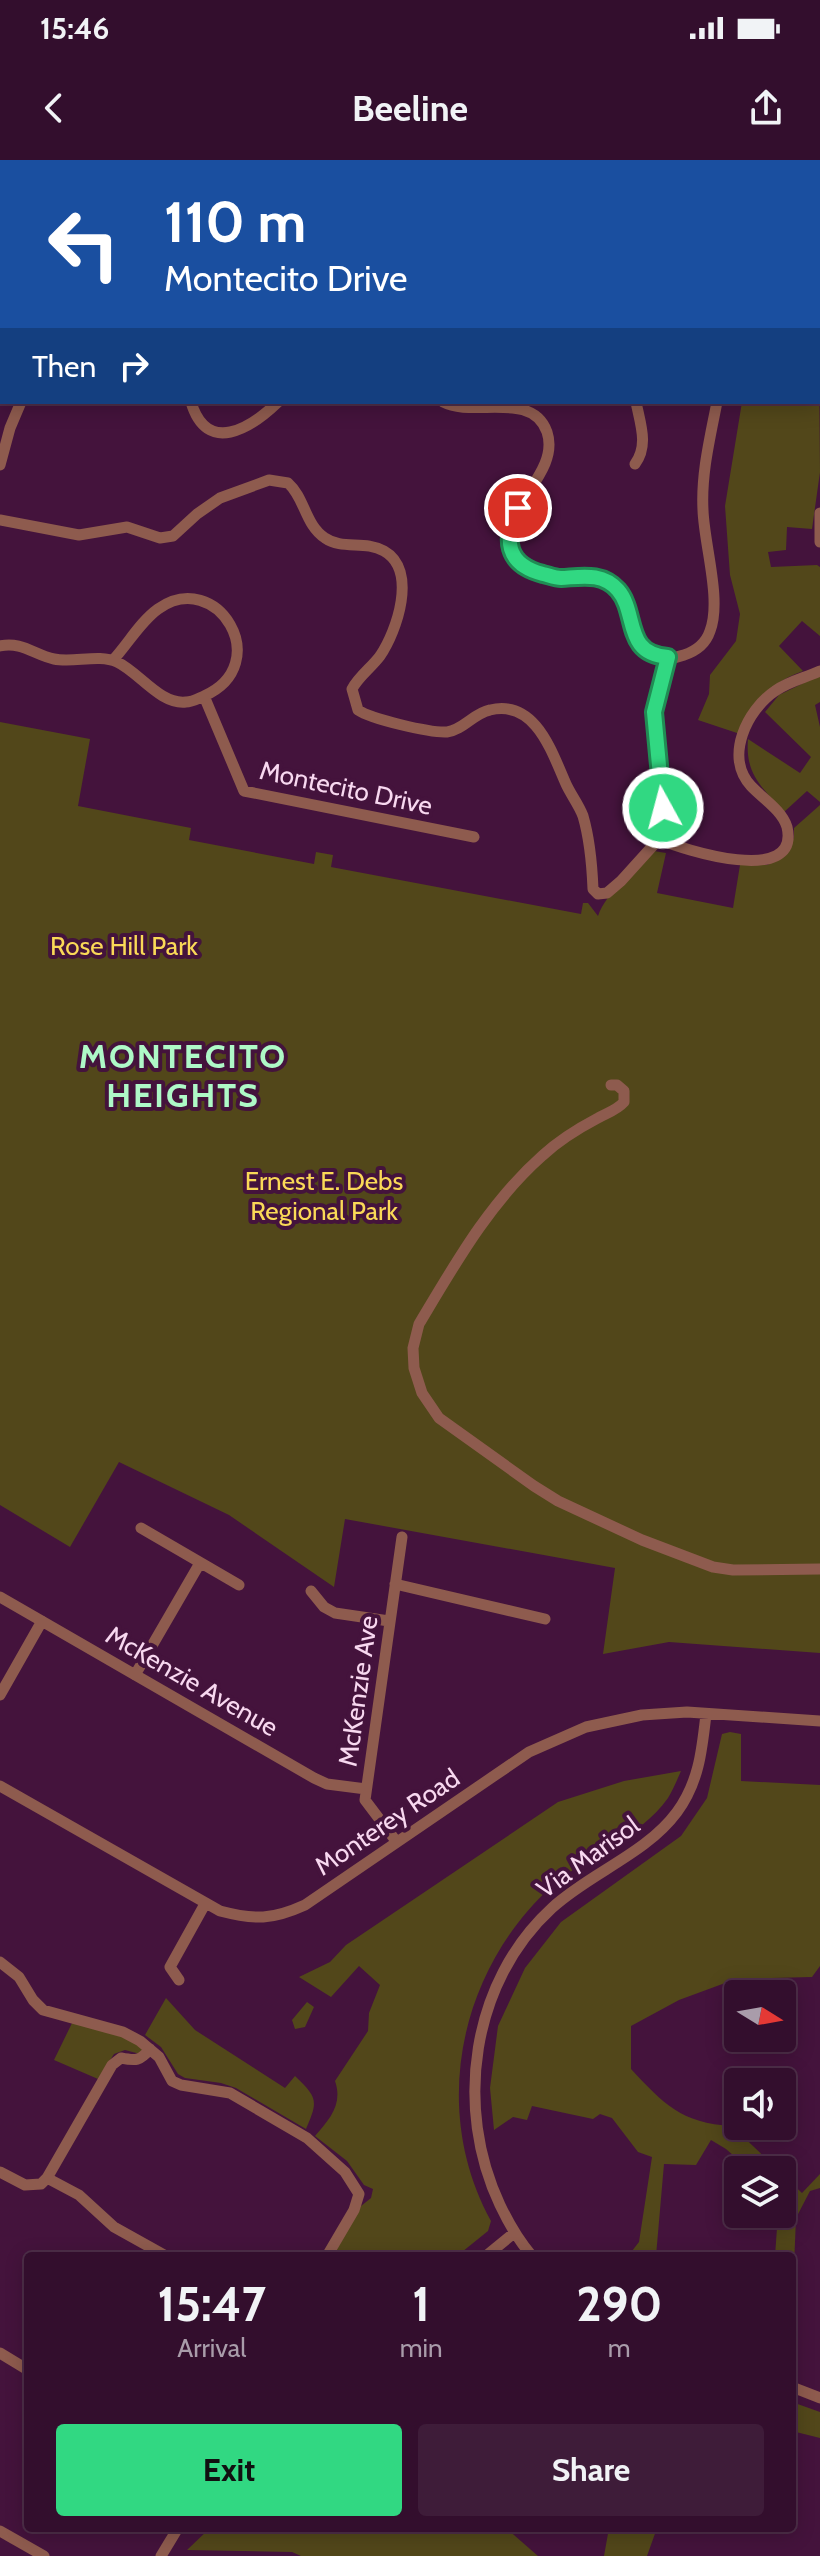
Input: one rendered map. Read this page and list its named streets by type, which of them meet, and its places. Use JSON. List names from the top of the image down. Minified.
{"streets":{"street":["Montecito Drive","McKenzie Avenue","McKenzie Ave","Monterey Road","Via Marisol"]},"crossings":[["McKenzie Avenue","McKenzie Ave"],["McKenzie Ave","Monterey Road"],["Monterey Road","Via Marisol"]],"districts":["MONTECITO HEIGHTS"],"parks":["Rose Hill Park","Ernest E. Debs Regional Park"],"north":"right","page":{"status":"15:46","header":"Beeline","turn":["110 m","Montecito Drive"],"then":"Then","eta":["15:47","Arrival","1","min","290","m"],"buttons":["Exit","Share"]}}
